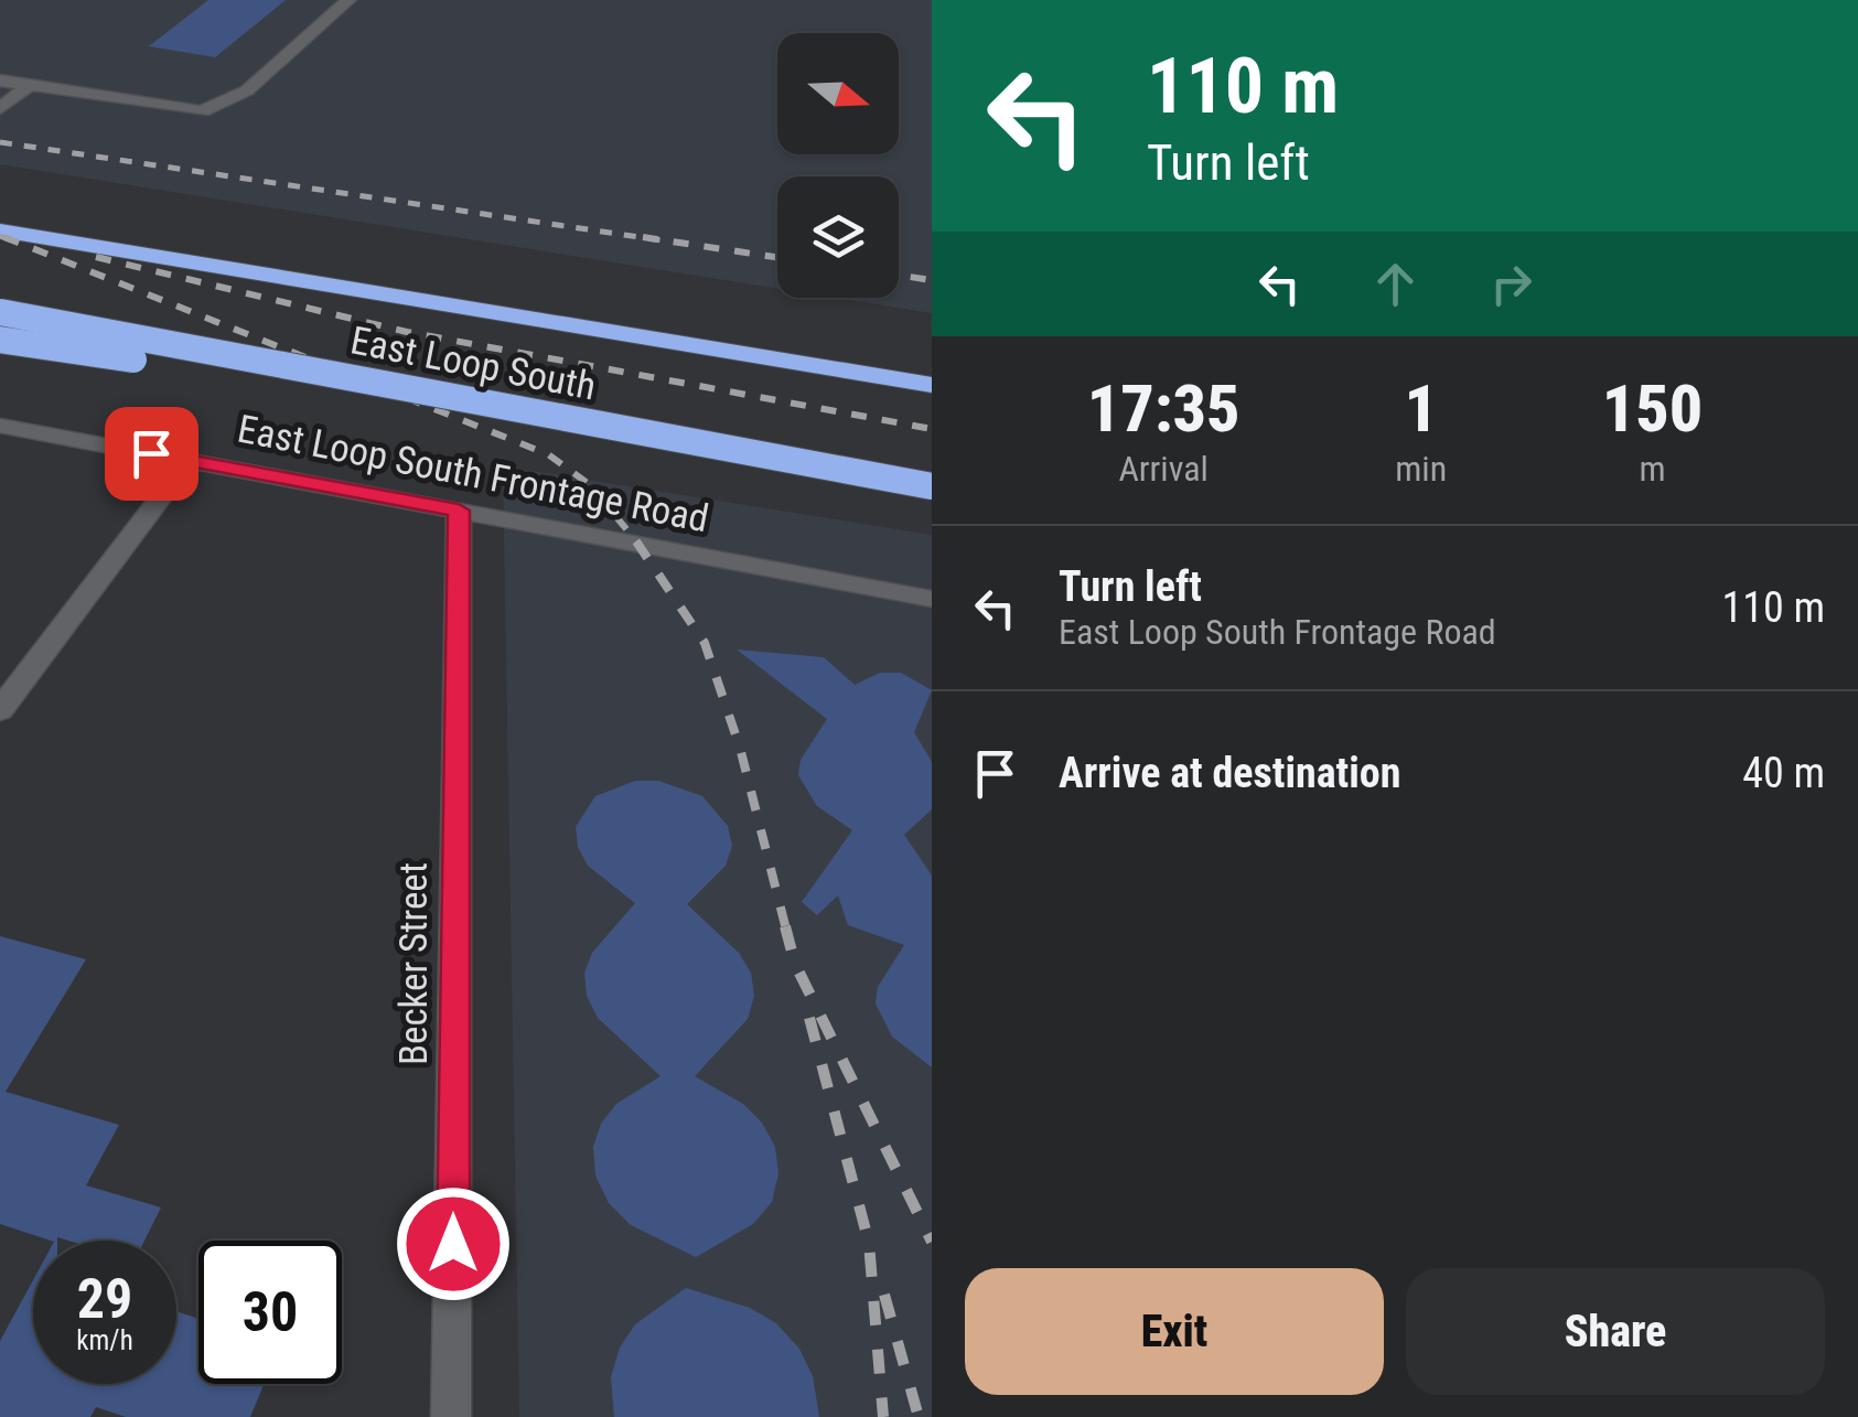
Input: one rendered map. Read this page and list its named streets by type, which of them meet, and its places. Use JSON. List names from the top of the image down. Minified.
{"streets":{"highway":["East Loop South"],"street":["East Loop South Frontage Road","Becker Street"]},"crossings":[["East Loop South Frontage Road","Becker Street"]],"north":"right","page":{"turn":["110 m","Turn left"],"eta":["17:35","Arrival","1","min","150","m"],"list":[{"name":"Turn left","note":"East Loop South Frontage Road","value":"110 m"},{"name":"Arrive at destination","value":"40 m"}],"speed":"29 km/h","limit":"30","buttons":["Exit","Share"]}}
